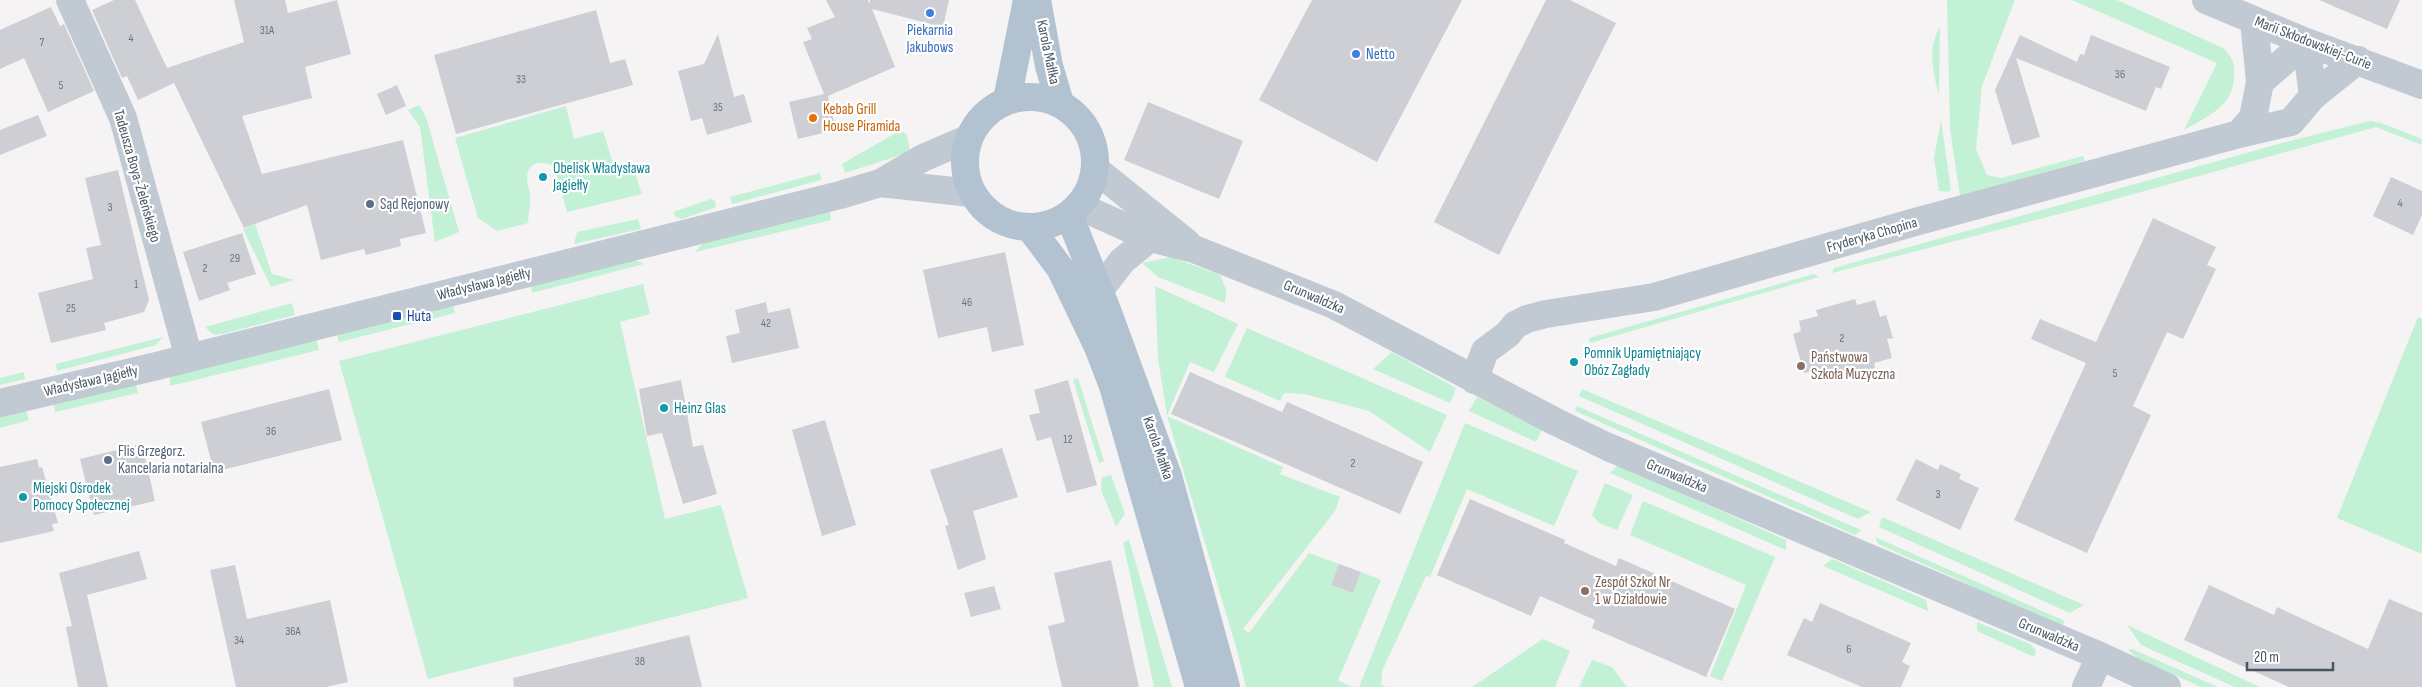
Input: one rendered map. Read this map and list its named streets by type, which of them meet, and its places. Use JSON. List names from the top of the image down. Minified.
{"streets":{"main road":["Karola Małłka"],"street":["Marii Skłodowskiej-Curie","Tadeusza Boya-Żeleńskiego","Fryderyka Chopina","Władysława Jagiełły","Grunwaldzka"]},"crossings":[["Marii Skłodowskiej-Curie","Fryderyka Chopina"],["Karola Małłka","Władysława Jagiełły"],["Karola Małłka","Grunwaldzka"],["Tadeusza Boya-Żeleńskiego","Władysława Jagiełły"],["Fryderyka Chopina","Grunwaldzka"],["Władysława Jagiełły","Grunwaldzka"]],"places":{"other":["Piekarnia Jakubows","Netto","Kebab Grill House Piramida","Obelisk Władysława Jagiełły","Sąd Rejonowy","Pomnik Upamiętniający Obóz Zagłady","Państwowa Szkoła Muzyczna","Heinz Glas","Flis Grzegorz. Kancelaria notarialna","Miejski Ośrodek Pomocy Społecznej","Zespół Szkoł Nr 1 w Działdowie"],"transit":["Huta"]},"house_numbers":["31A","4","7","36","33","5","35","4","3","29","2","1","46","25","42","2","5","36","12","2","3","36A","34","6","38"],"scale_bar":"20 m"}
